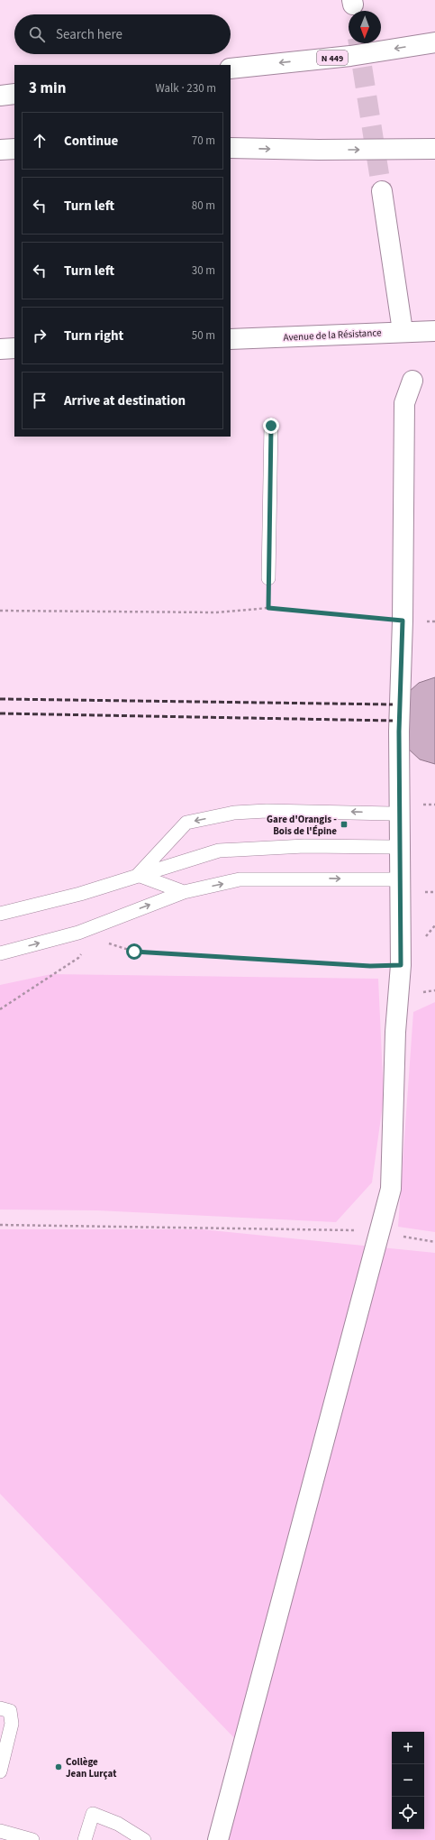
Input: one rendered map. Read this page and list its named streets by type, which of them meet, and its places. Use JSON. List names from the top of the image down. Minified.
{"streets":{"street":["N 449","Avenue de la Résistance"]},"places":{"transit":["Gare d'Orangis - Bois de l'Épine"],"other":["Collège Jean Lurçat"]},"north":"bottom","page":{"search":"Search here","heading":["3 min","Walk · 230 m"],"list":[["Continue","70 m"],["Turn left","80 m"],["Turn left","30 m"],["Turn right","50 m"],"Arrive at destination"],"map_buttons":["+","−"]}}
